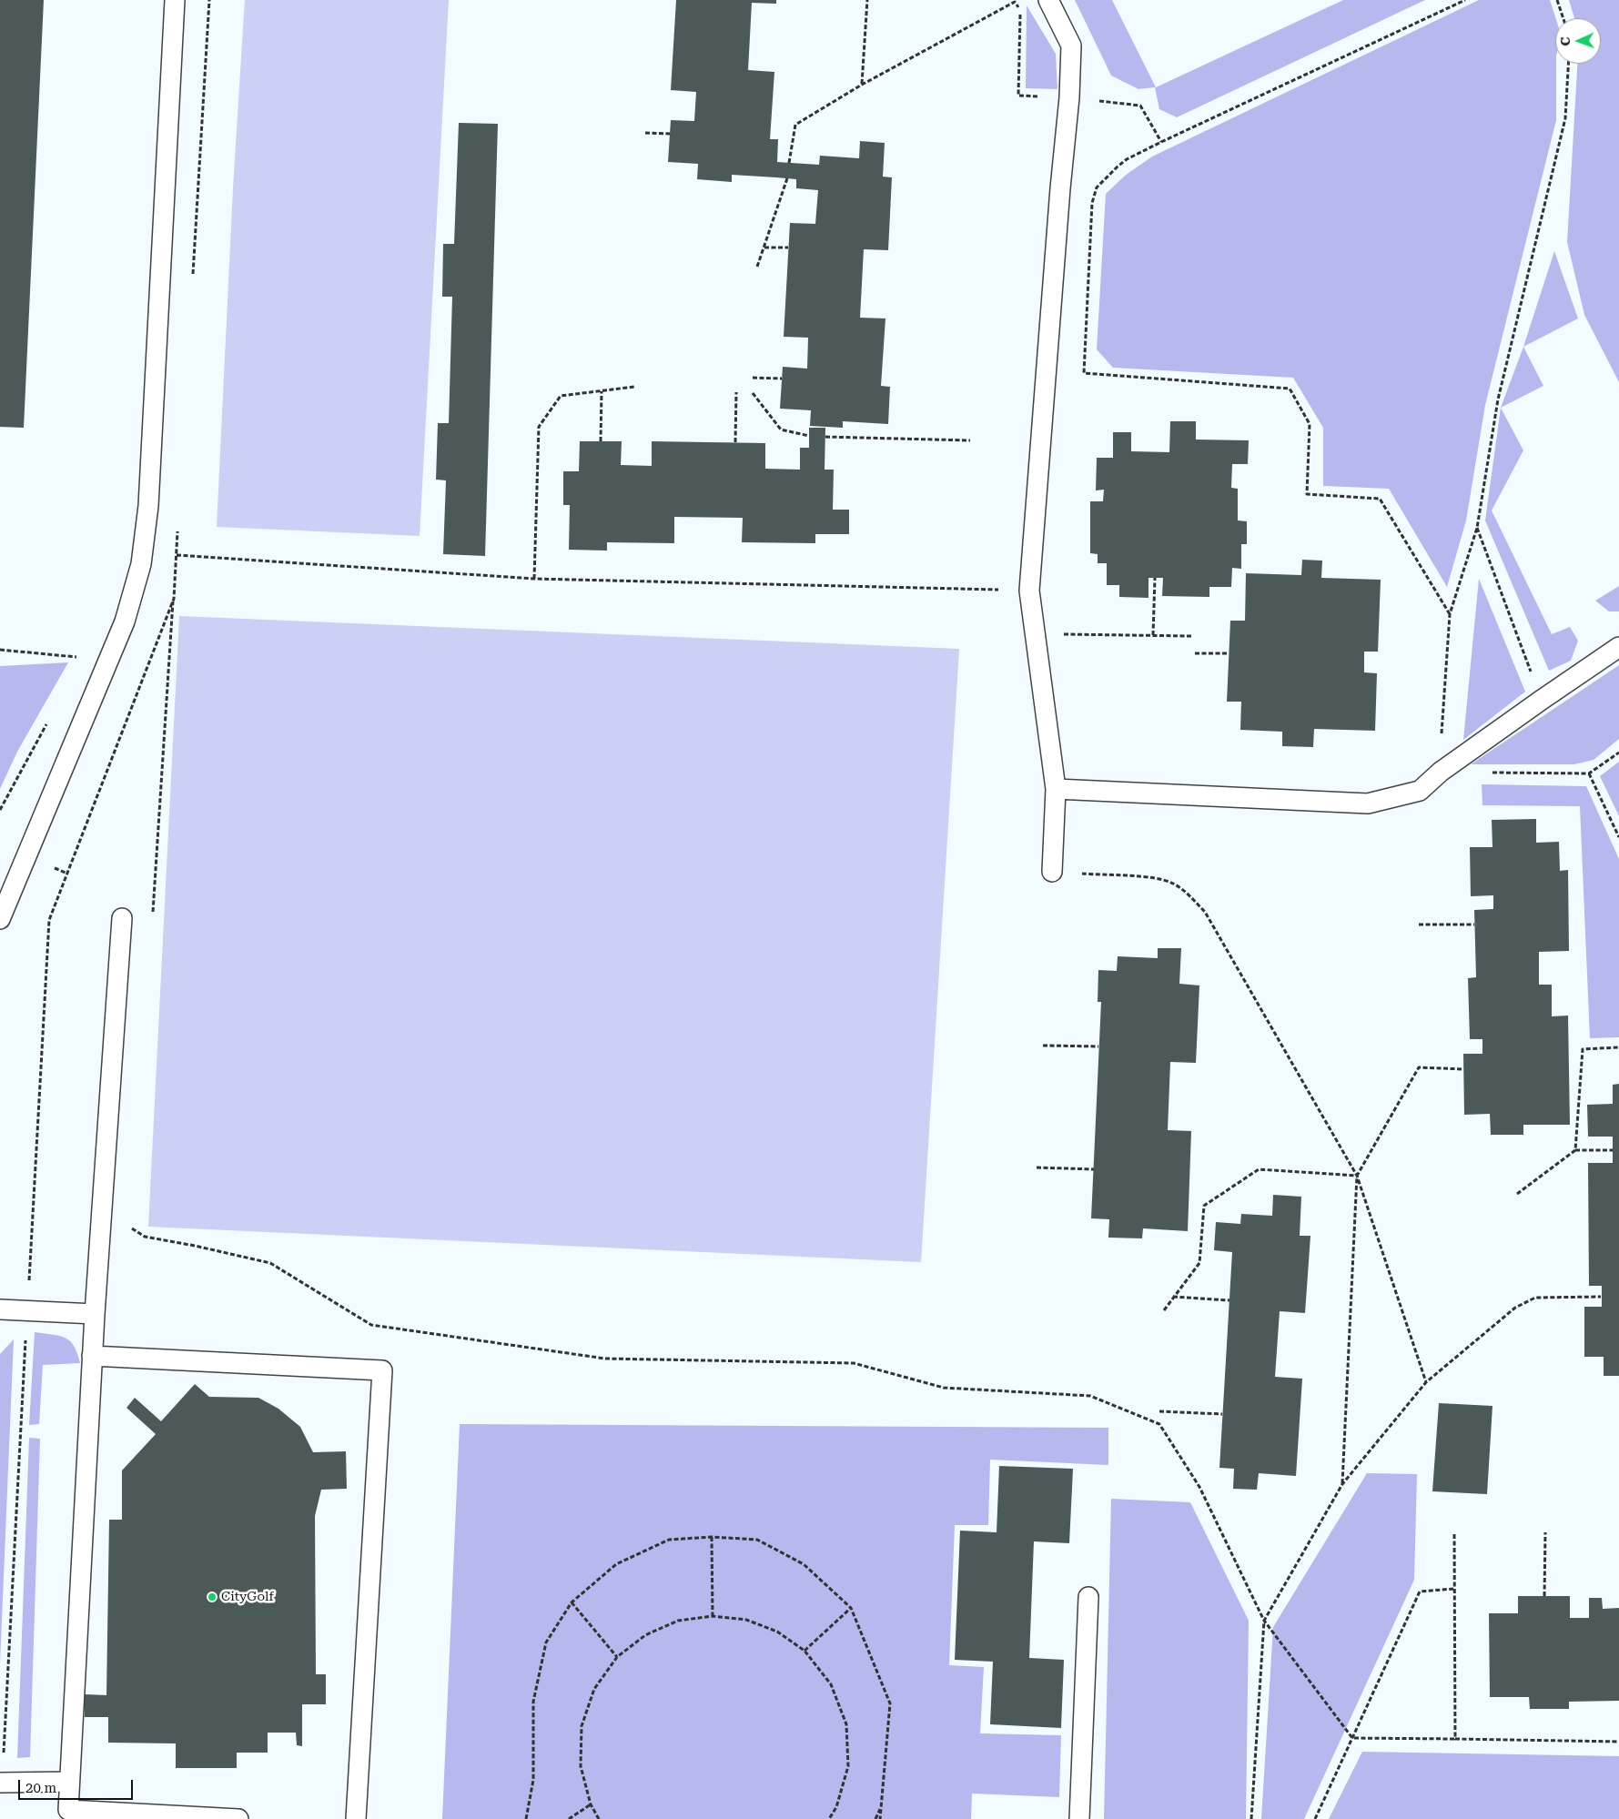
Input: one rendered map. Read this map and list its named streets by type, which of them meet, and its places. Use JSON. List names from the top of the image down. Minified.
{"places":["CityGolf"],"scale_bar":"20 m","north":"left"}
